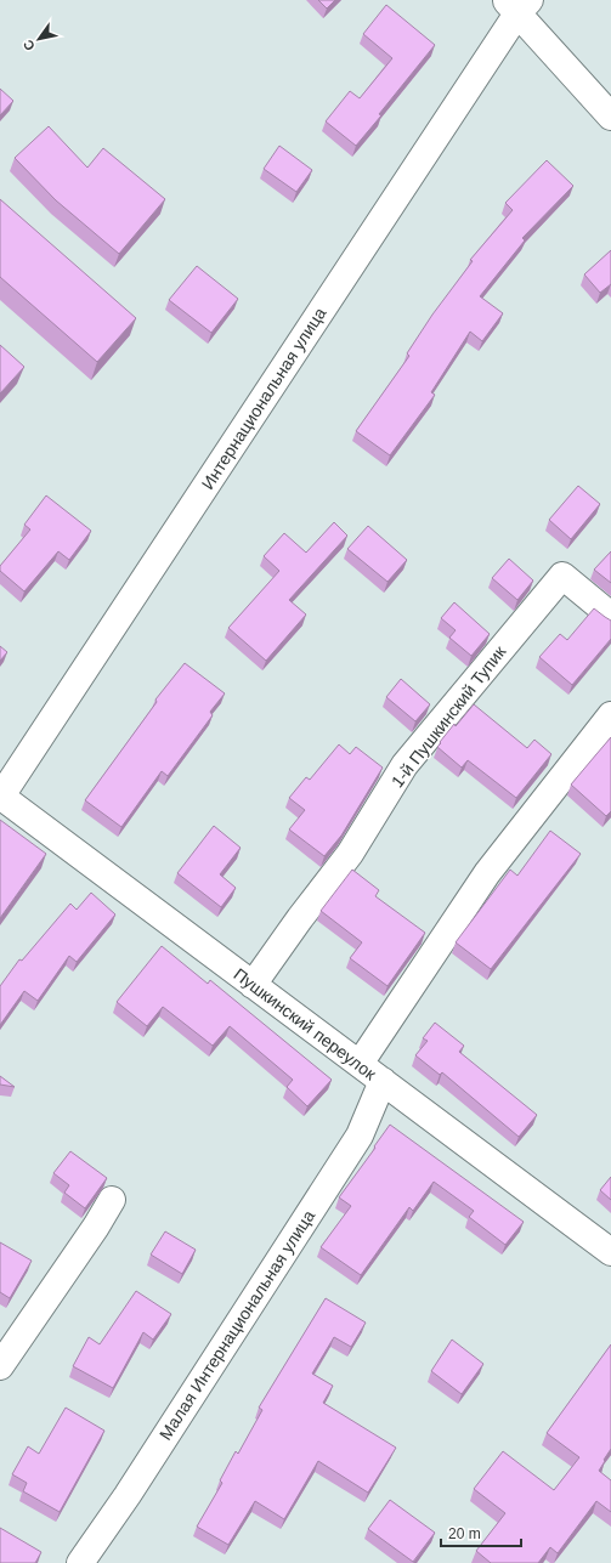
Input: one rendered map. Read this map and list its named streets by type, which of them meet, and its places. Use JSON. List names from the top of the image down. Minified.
{"streets":{"street":["Интернациональная улица","1-й Пушкинский Тупик","Пушкинский переулок","Малая Интернациональная улица"]},"crossings":[["Интернациональная улица","Пушкинский переулок"],["1-й Пушкинский Тупик","Пушкинский переулок"],["Пушкинский переулок","Малая Интернациональная улица"]],"scale_bar":"20 m","north":"bottom left"}
